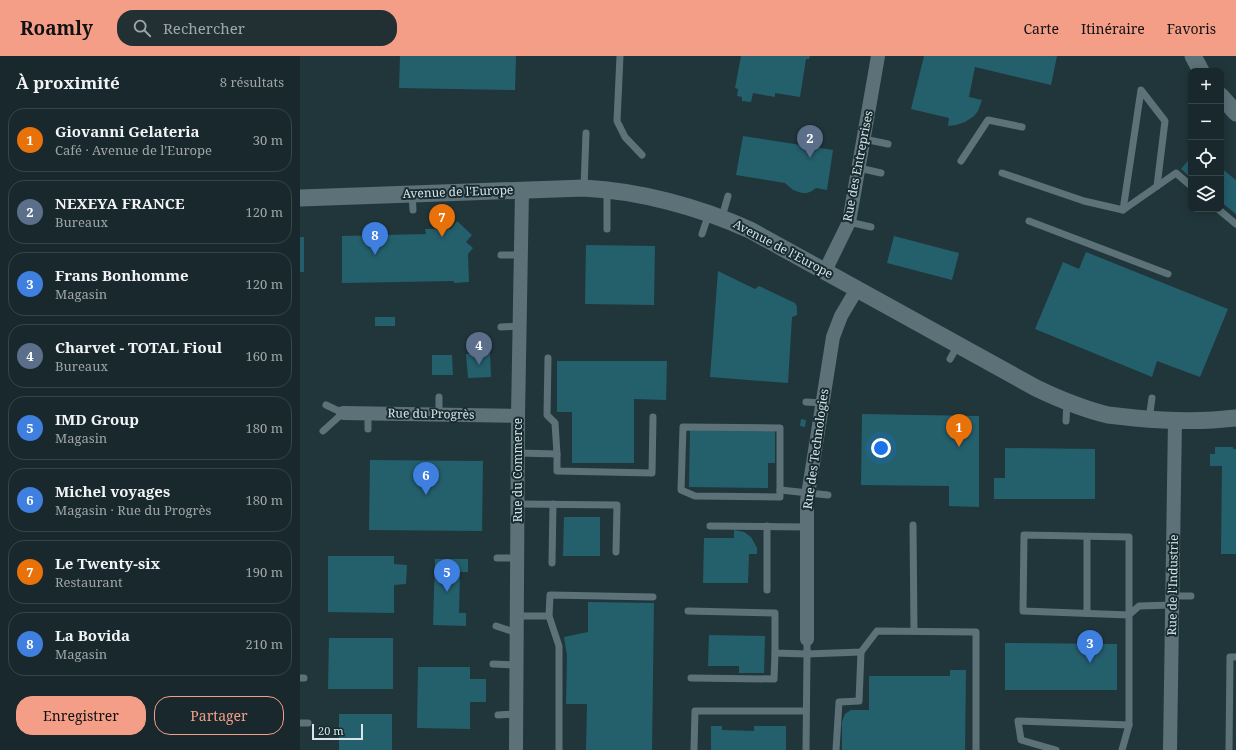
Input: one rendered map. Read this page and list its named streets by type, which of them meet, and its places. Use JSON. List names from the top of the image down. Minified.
{"streets":{"street":["Rue des Entreprises","Avenue de l'Europe","Rue du Progrès","Rue des Technologies","Rue du Commerce","Rue de l'Industrie"]},"crossings":[["Rue des Entreprises","Avenue de l'Europe"],["Avenue de l'Europe","Rue des Technologies"],["Avenue de l'Europe","Rue du Commerce"],["Avenue de l'Europe","Rue de l'Industrie"],["Rue du Progrès","Rue du Commerce"]],"scale_bar":"20 m","page":{"header":"Roamly","search":"Rechercher","nav":["Carte","Itinéraire","Favoris"],"heading":["À proximité","8 résultats"],"map_buttons":["+","−"],"list":[{"mark":"1","name":"Giovanni Gelateria","note":"Café · Avenue de l'Europe","value":"30 m"},{"mark":"2","name":"NEXEYA FRANCE","note":"Bureaux","value":"120 m"},{"mark":"3","name":"Frans Bonhomme","note":"Magasin","value":"120 m"},{"mark":"4","name":"Charvet - TOTAL Fioul","note":"Bureaux","value":"160 m"},{"mark":"5","name":"IMD Group","note":"Magasin","value":"180 m"},{"mark":"6","name":"Michel voyages","note":"Magasin · Rue du Progrès","value":"180 m"},{"mark":"7","name":"Le Twenty-six","note":"Restaurant","value":"190 m"},{"mark":"8","name":"La Bovida","note":"Magasin","value":"210 m"}],"pins":["2","7","8","4","1","6","5","3"],"buttons":["Enregistrer","Partager"],"scale":"20 m"}}
